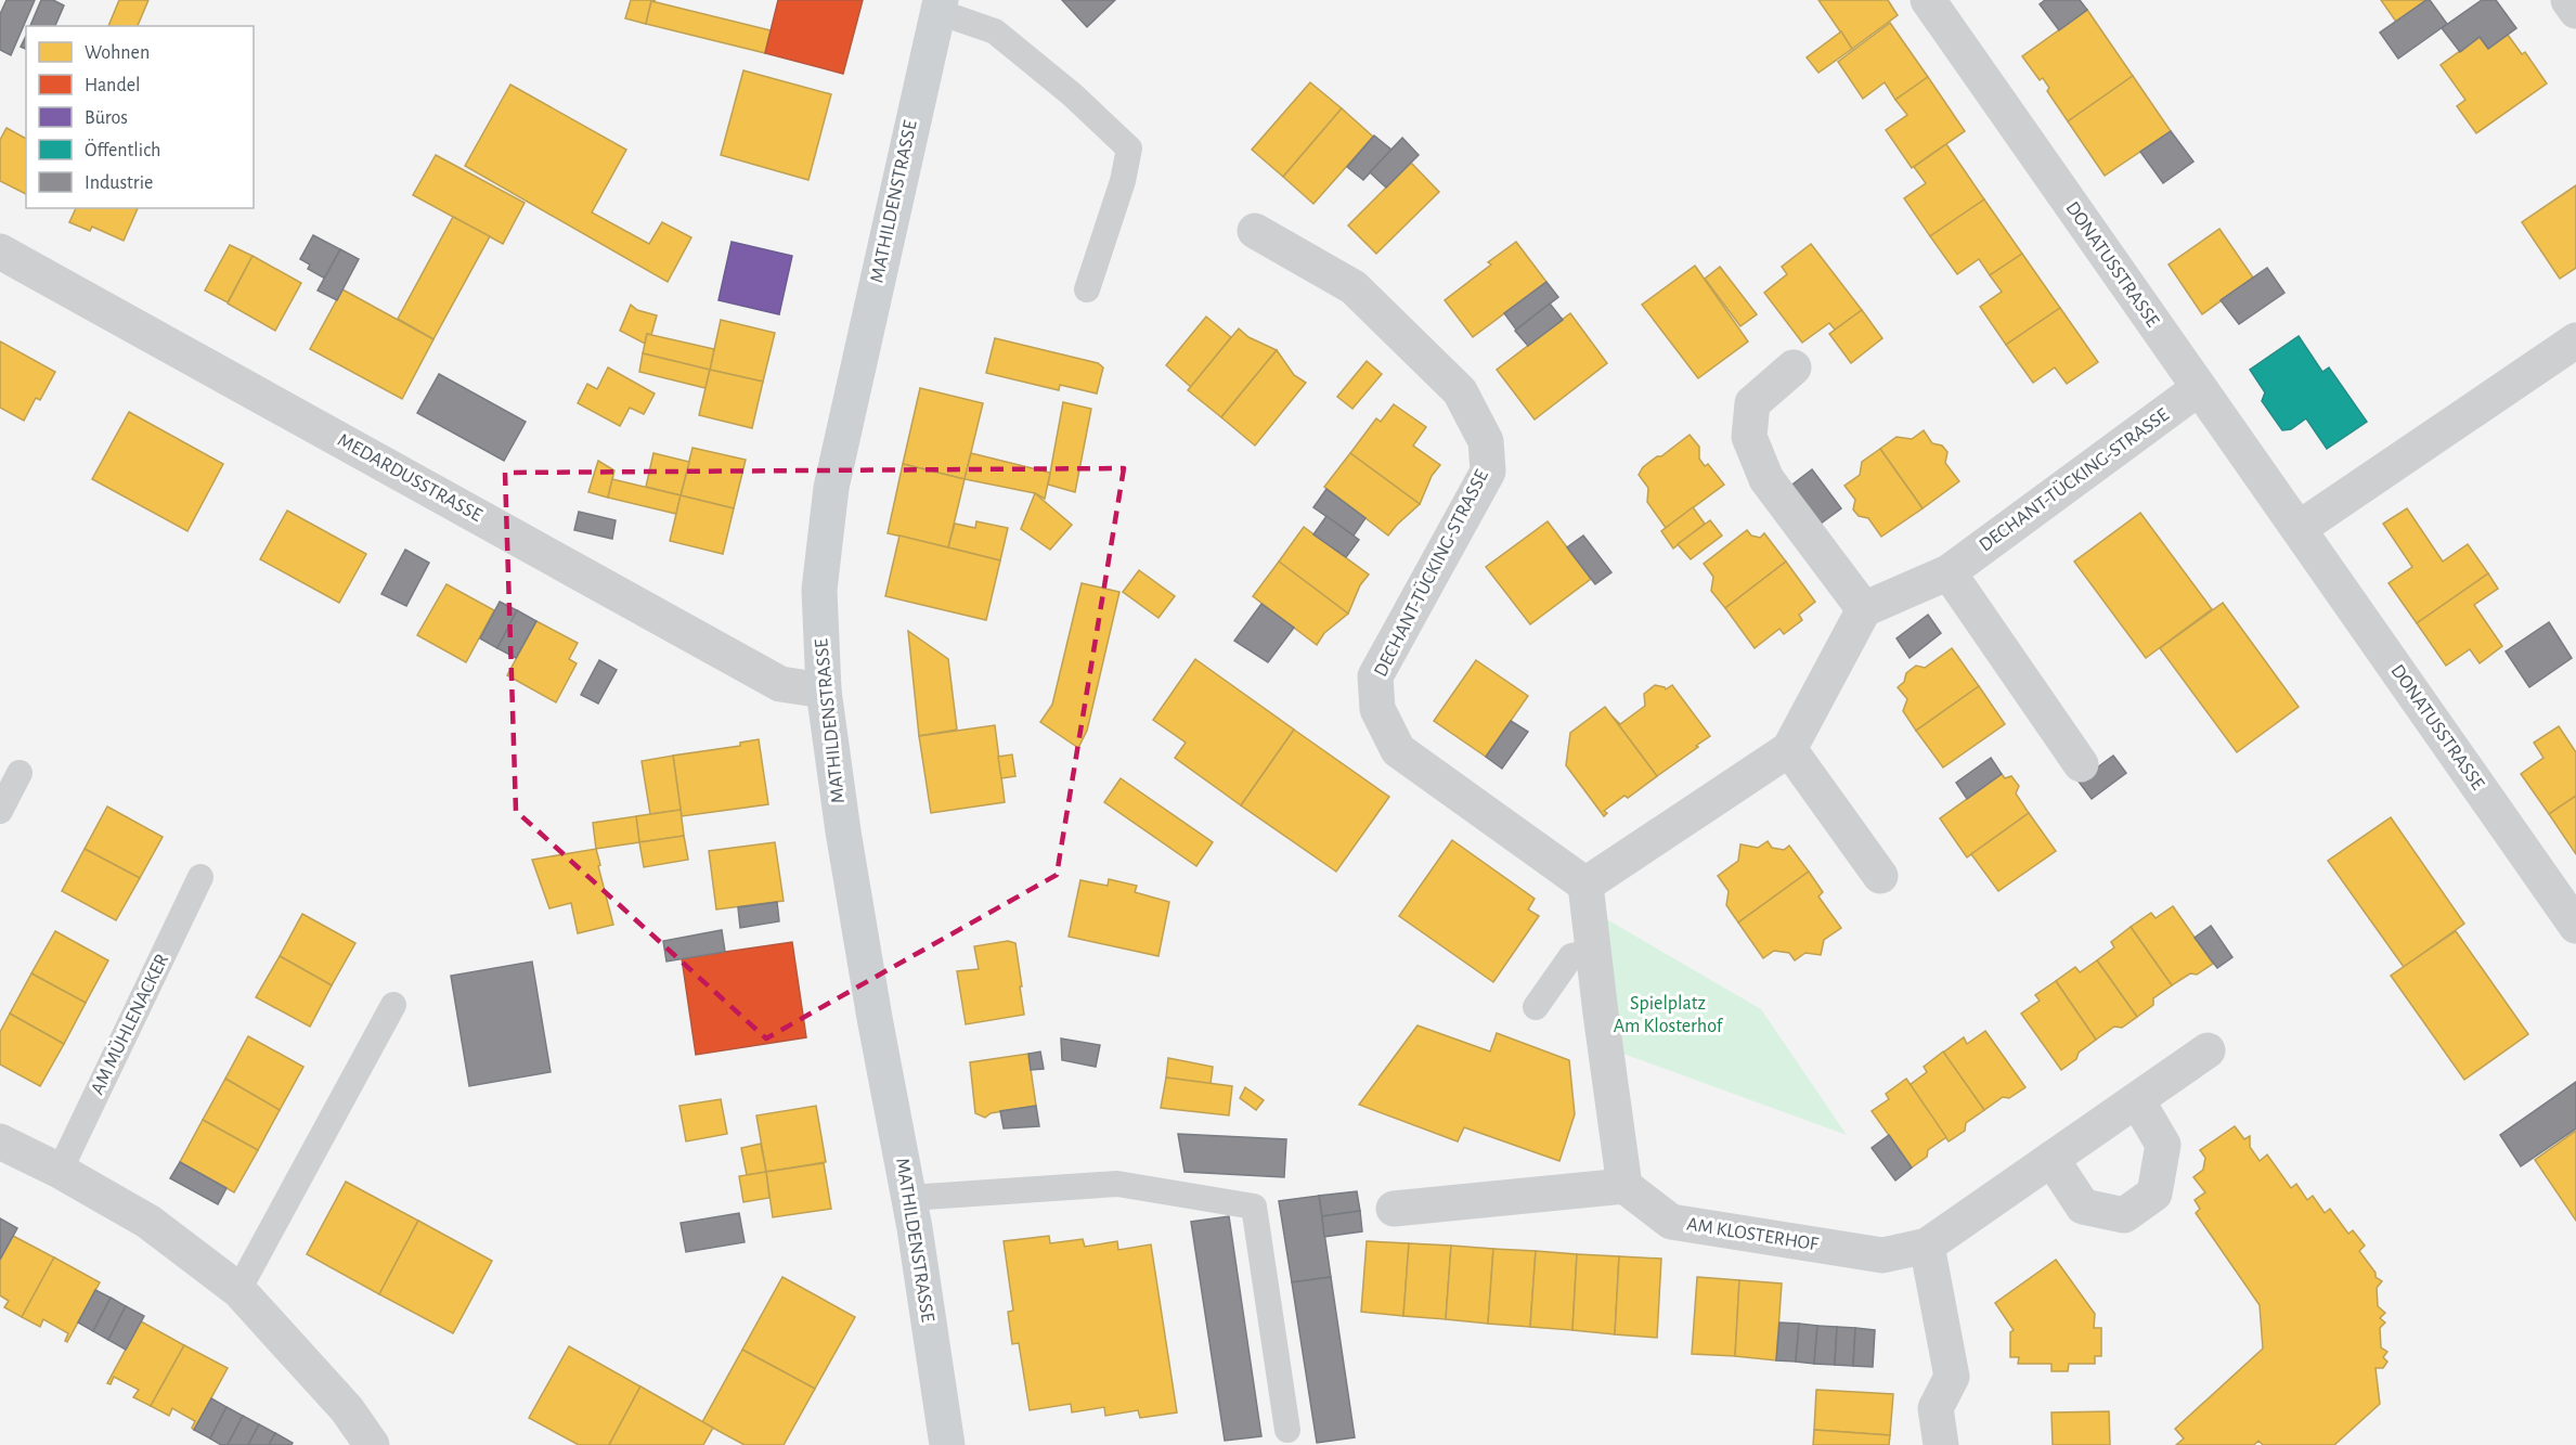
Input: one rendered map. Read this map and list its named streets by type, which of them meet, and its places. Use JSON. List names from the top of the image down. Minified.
{"streets":{"street":["MATHILDENSTRASSE","DONATUSSTRASSE","MEDARDUSSTRASSE","DECHANT-TÜCKING-STRASSE","AM KLOSTERHOF"],"lane":["AM MÜHLENACKER"]},"crossings":[["MATHILDENSTRASSE","MEDARDUSSTRASSE"],["DONATUSSTRASSE","DECHANT-TÜCKING-STRASSE"]],"parks":["Spielplatz Am Klosterhof"],"legend":["Wohnen","Handel","Büros","Öffentlich","Industrie"]}
